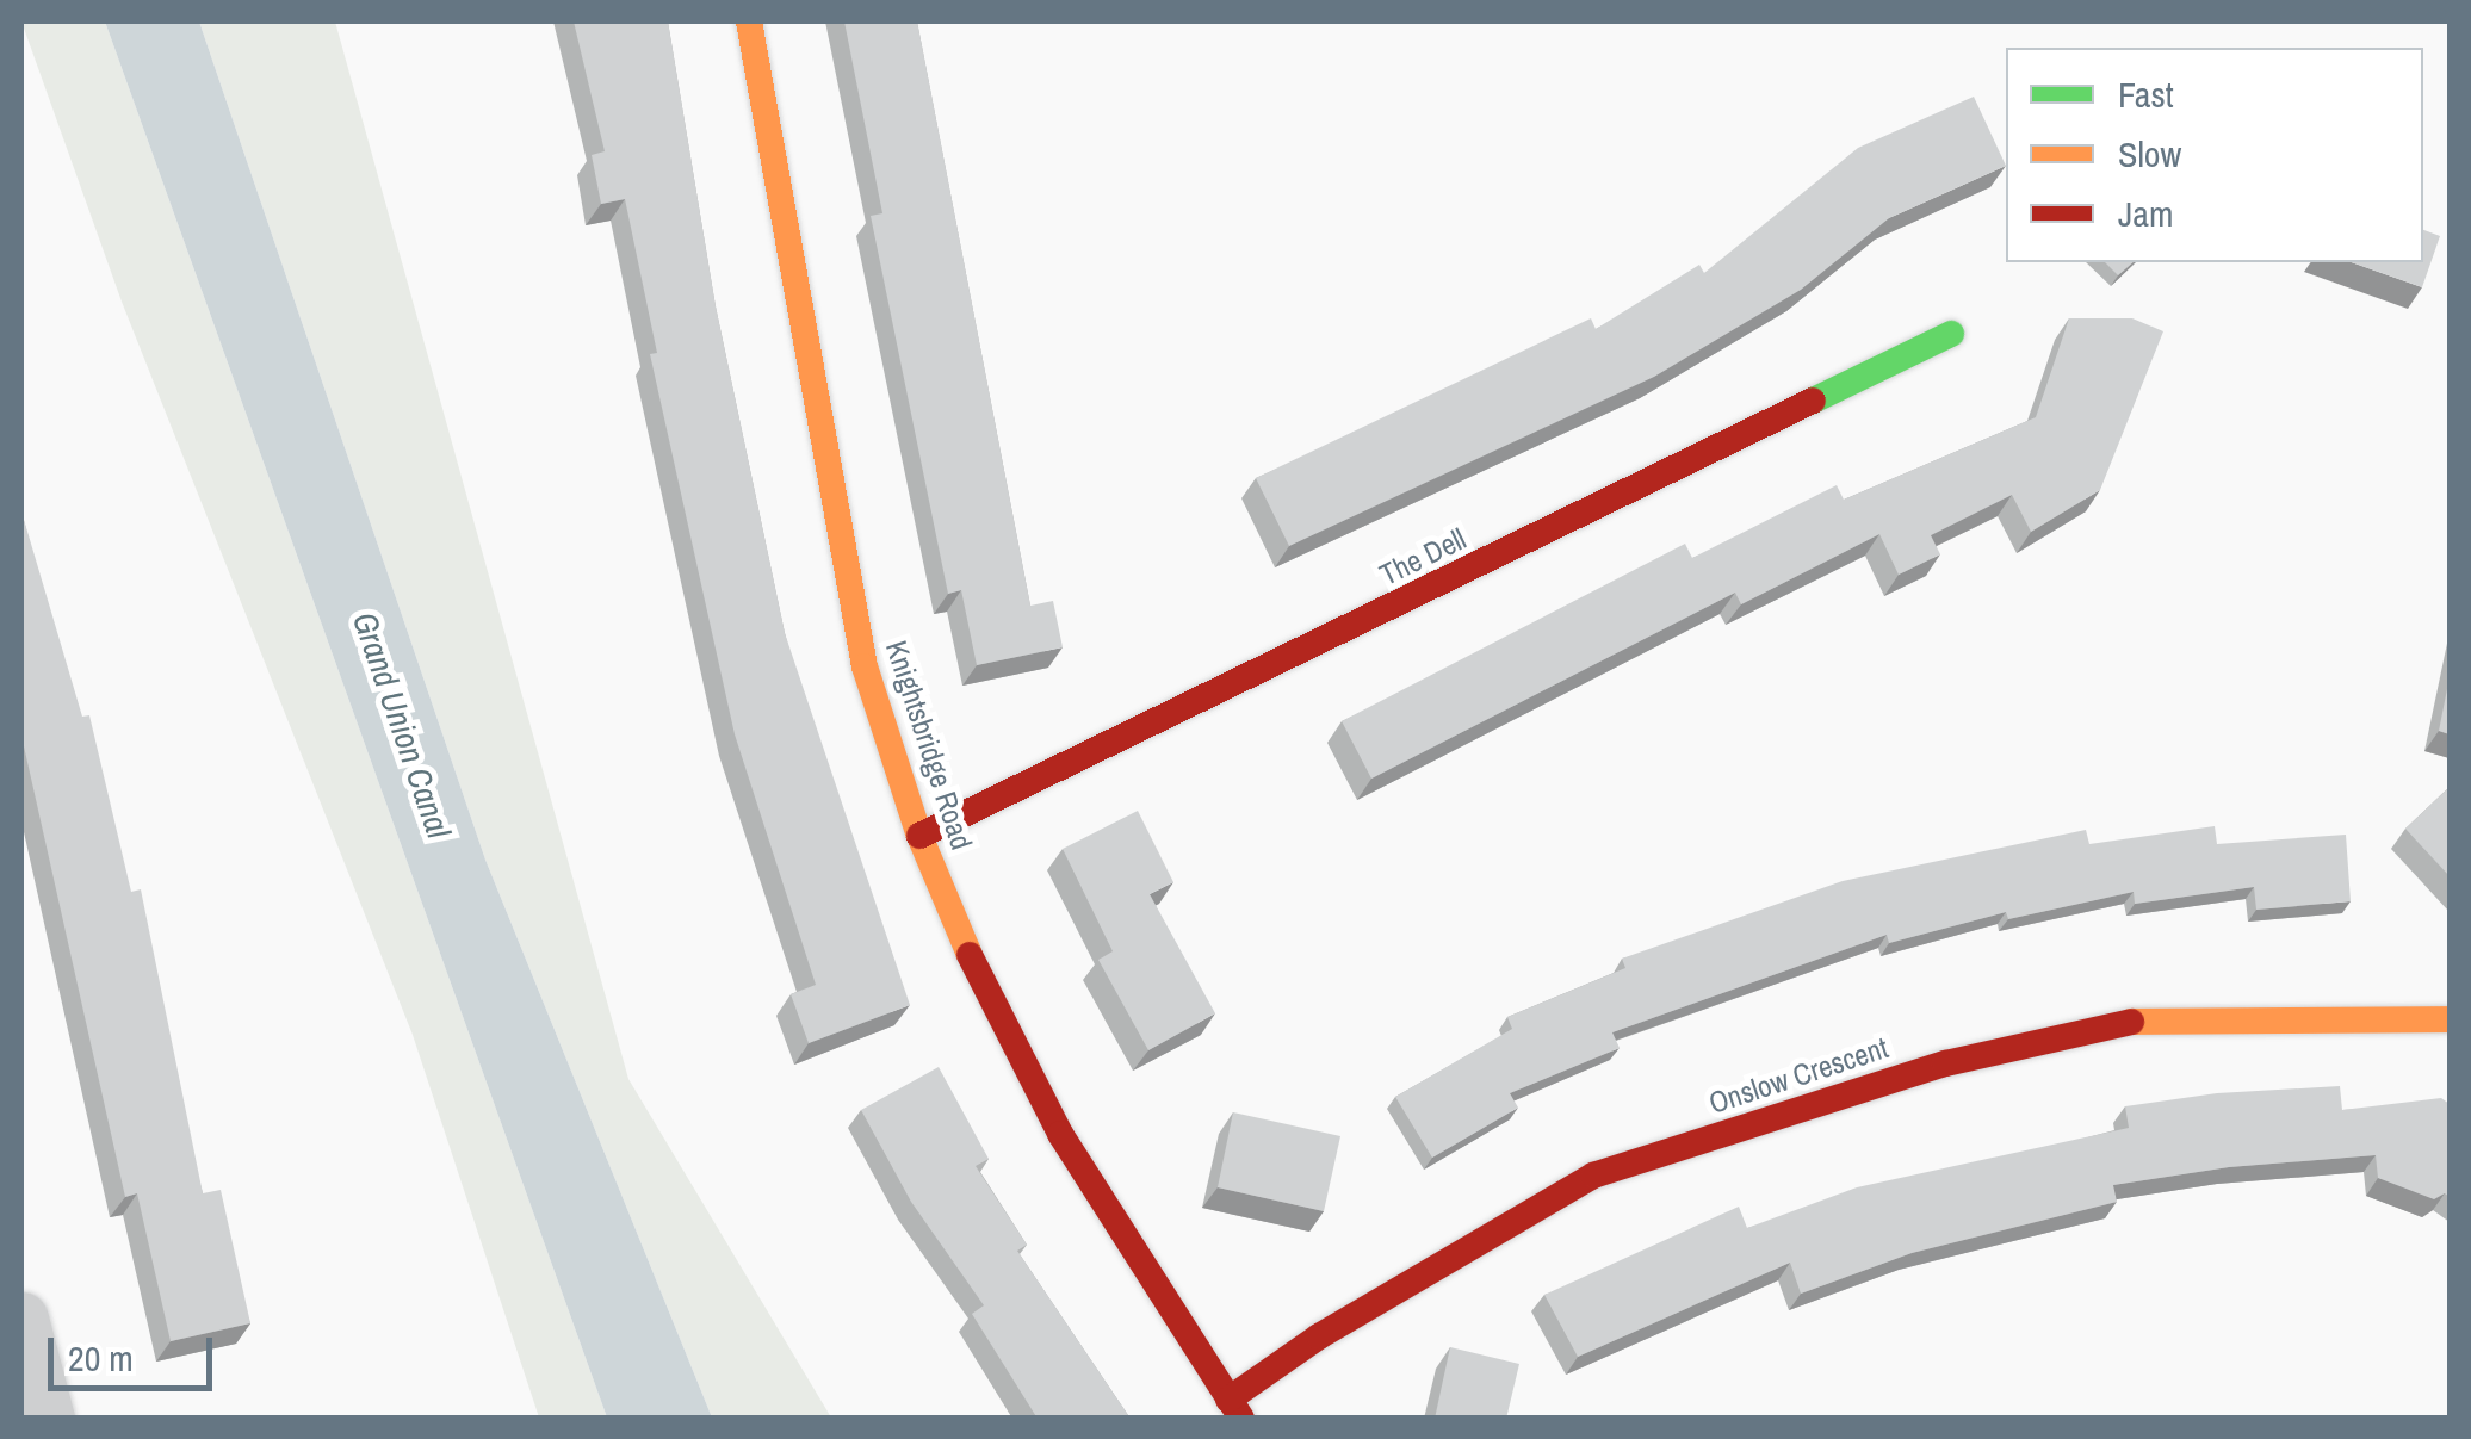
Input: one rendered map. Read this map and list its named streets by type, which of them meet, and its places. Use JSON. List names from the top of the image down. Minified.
{"streets":{"street":["The Dell","Knightsbridge Road","Onslow Crescent"]},"crossings":[["The Dell","Knightsbridge Road"],["Knightsbridge Road","Onslow Crescent"]],"water":["Grand Union Canal"],"legend":["Fast","Slow","Jam"],"scale_bar":"20 m"}
